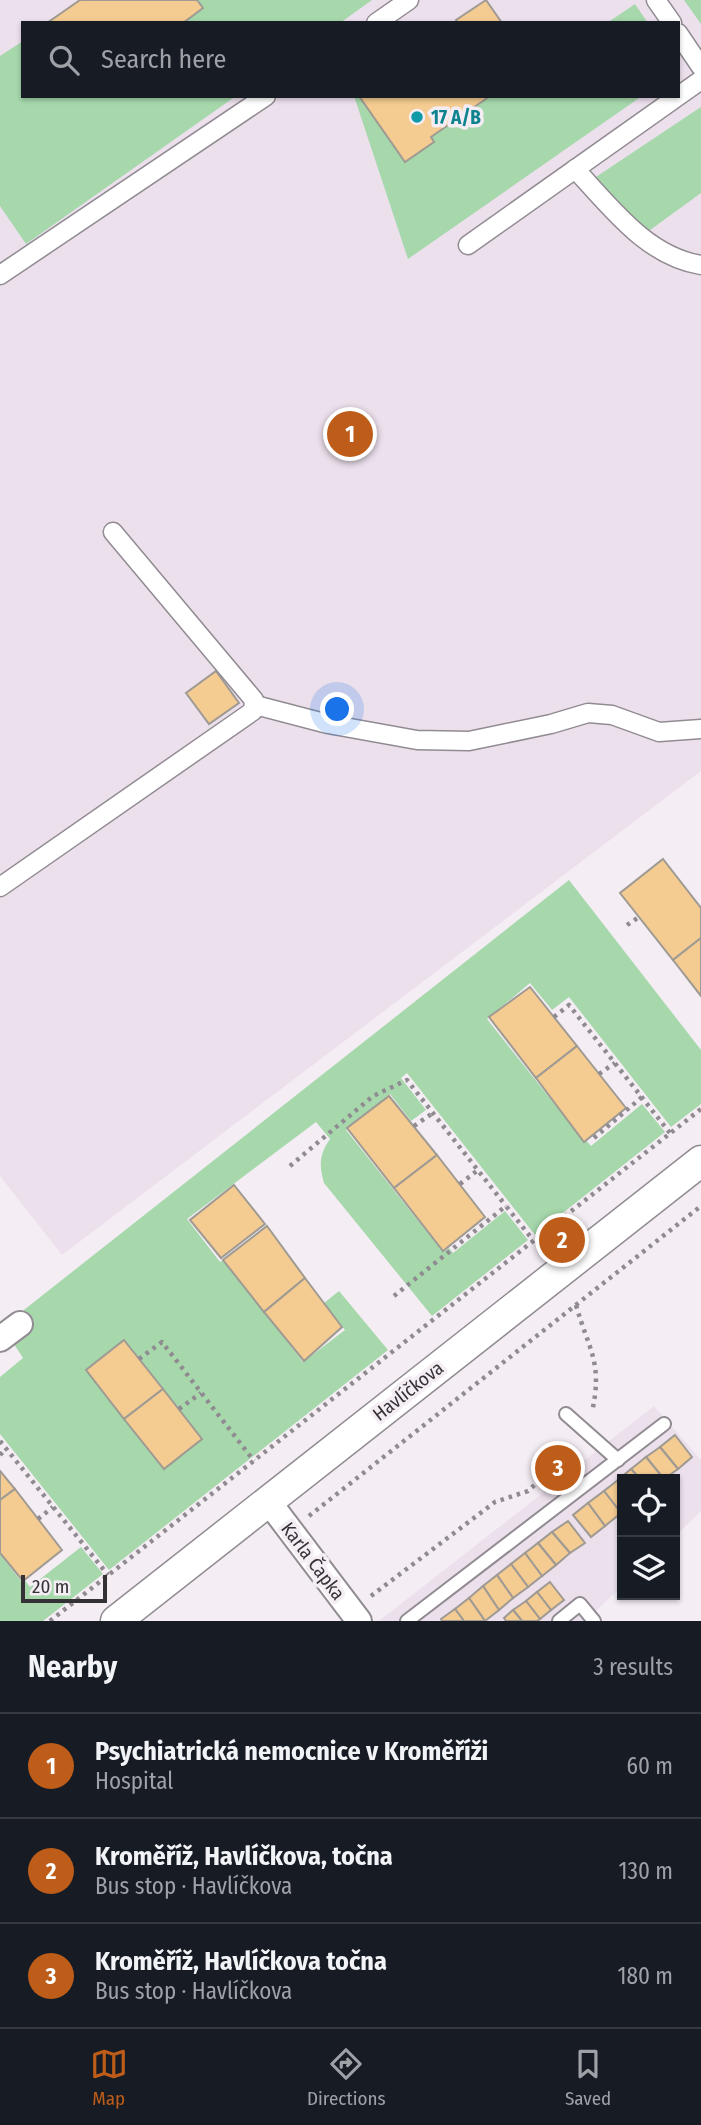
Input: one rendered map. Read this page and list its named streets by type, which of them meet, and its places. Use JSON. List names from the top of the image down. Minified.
{"streets":{"street":["Havlíčkova","Karla Čapka"]},"crossings":[["Havlíčkova","Karla Čapka"]],"places":["17 A/B"],"scale_bar":"20 m","page":{"search":"Search here","pins":["1","2","3"],"scale":"20 m","heading":["Nearby","3 results"],"list":[{"mark":"1","name":"Psychiatrická nemocnice v Kroměříži","note":"Hospital","value":"60 m"},{"mark":"2","name":"Kroměříž, Havlíčkova, točna","note":"Bus stop · Havlíčkova","value":"130 m"},{"mark":"3","name":"Kroměříž, Havlíčkova točna","note":"Bus stop · Havlíčkova","value":"180 m"}],"nav":["Map","Directions","Saved"]}}
